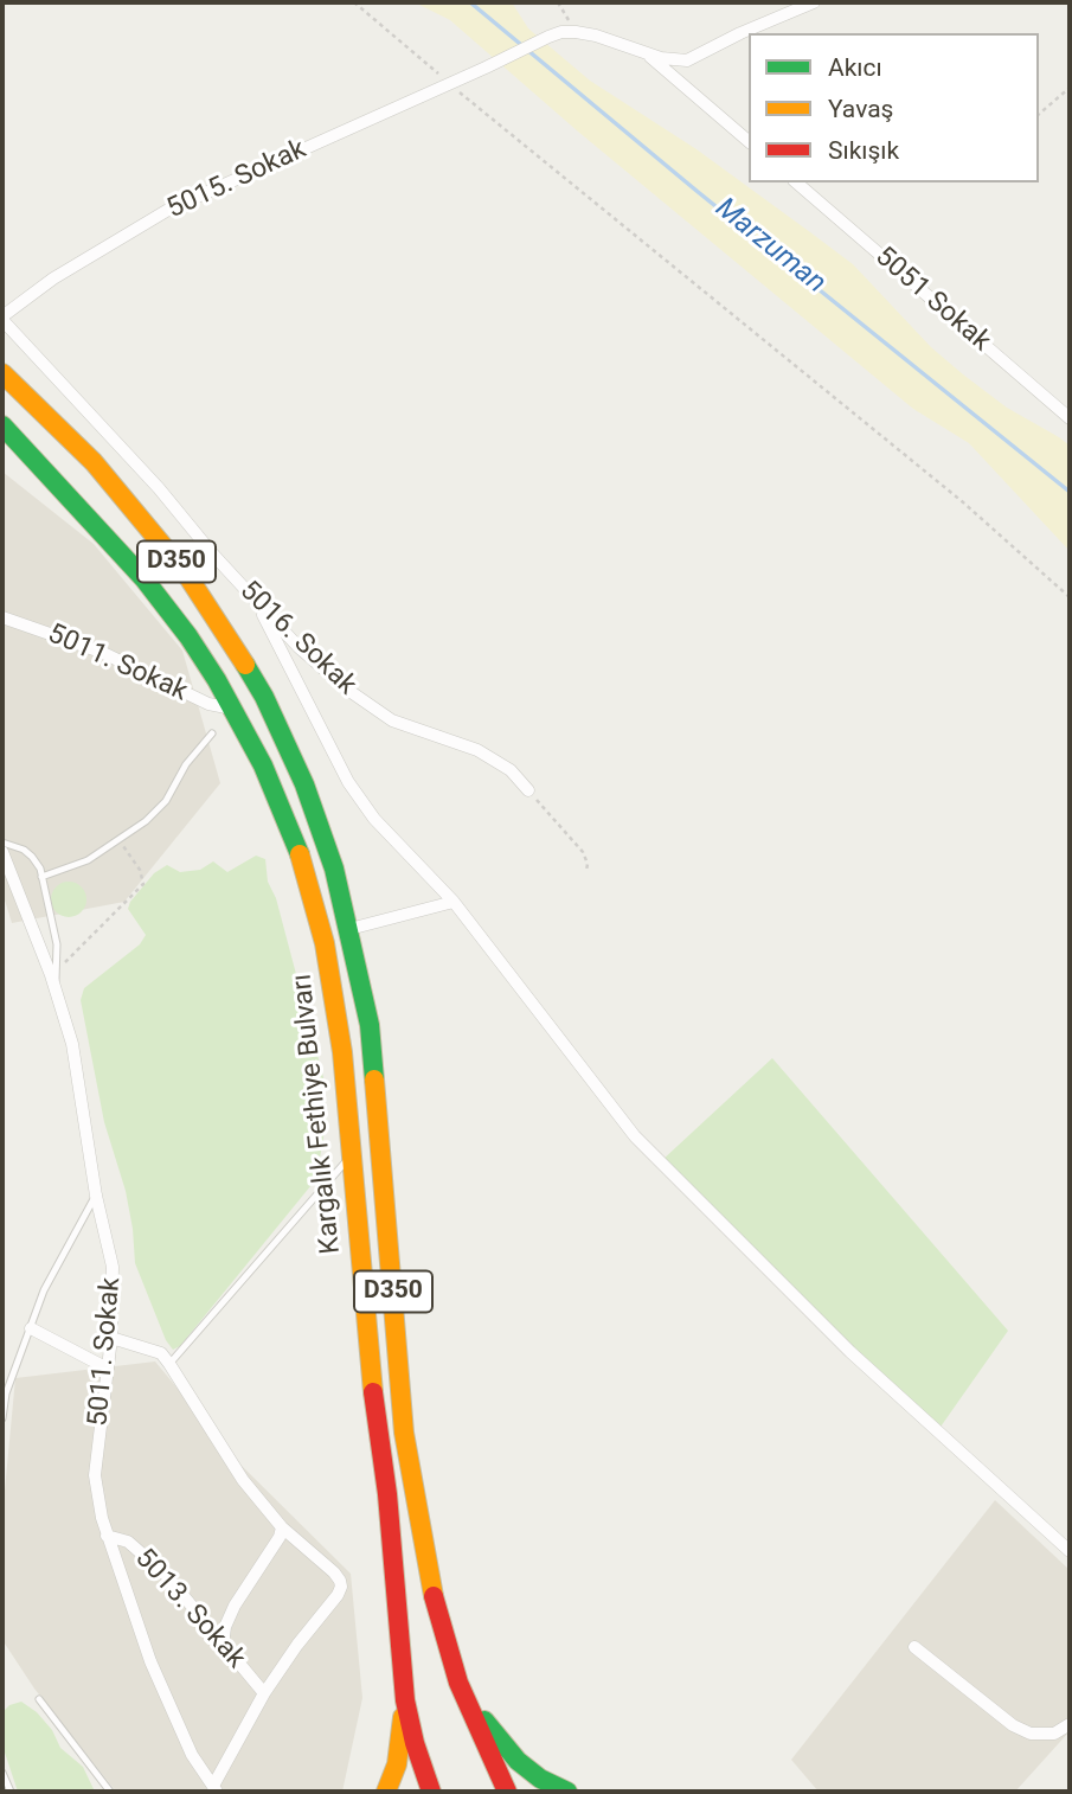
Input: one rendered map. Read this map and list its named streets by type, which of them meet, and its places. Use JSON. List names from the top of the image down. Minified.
{"streets":{"highway":["D350","Kargalık Fethiye Bulvarı"],"street":["5015. Sokak","5051 Sokak","5016. Sokak","5011. Sokak","5013. Sokak"]},"crossings":[["5015. Sokak","5016. Sokak"],["5011. Sokak","Kargalık Fethiye Bulvarı"],["5011. Sokak","5013. Sokak"]],"water":["Marzuman"],"legend":["Akıcı","Yavaş","Sıkışık"]}
